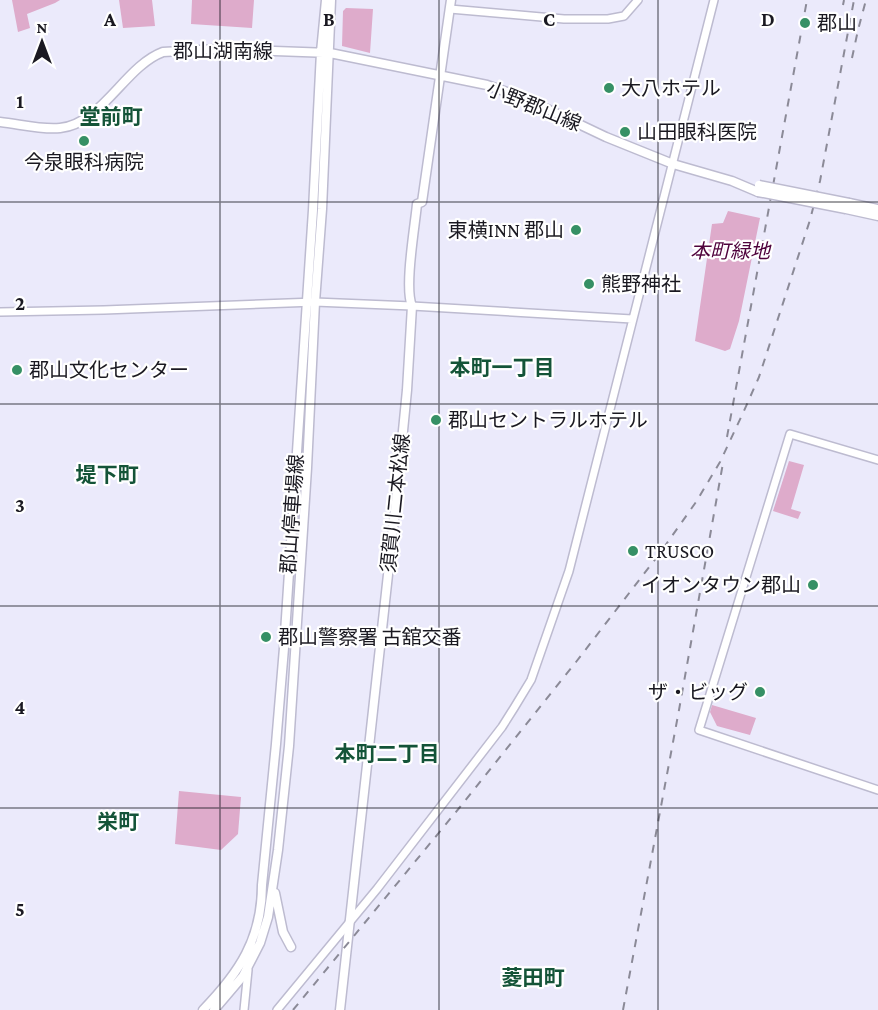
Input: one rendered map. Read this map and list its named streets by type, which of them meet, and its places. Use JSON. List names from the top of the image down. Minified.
{"streets":{"main road":["郡山湖南線","小野郡山線","須賀川二本松線","郡山停車場線"]},"crossings":[["郡山湖南線","小野郡山線"],["郡山湖南線","郡山停車場線"],["小野郡山線","須賀川二本松線"],["小野郡山線","郡山停車場線"]],"districts":["堂前町","本町一丁目","堤下町","本町二丁目","栄町","菱田町"],"parks":["本町緑地"],"places":["郡山","大八ホテル","山田眼科医院","今泉眼科病院","東横INN 郡山","熊野神社","郡山文化センター","郡山セントラルホテル","TRUSCO","イオンタウン郡山","郡山警察署 古舘交番","ザ・ビッグ"],"north":"top","grid":{"columns":["A","B","C","D"],"rows":["1","2","3","4","5"]}}
